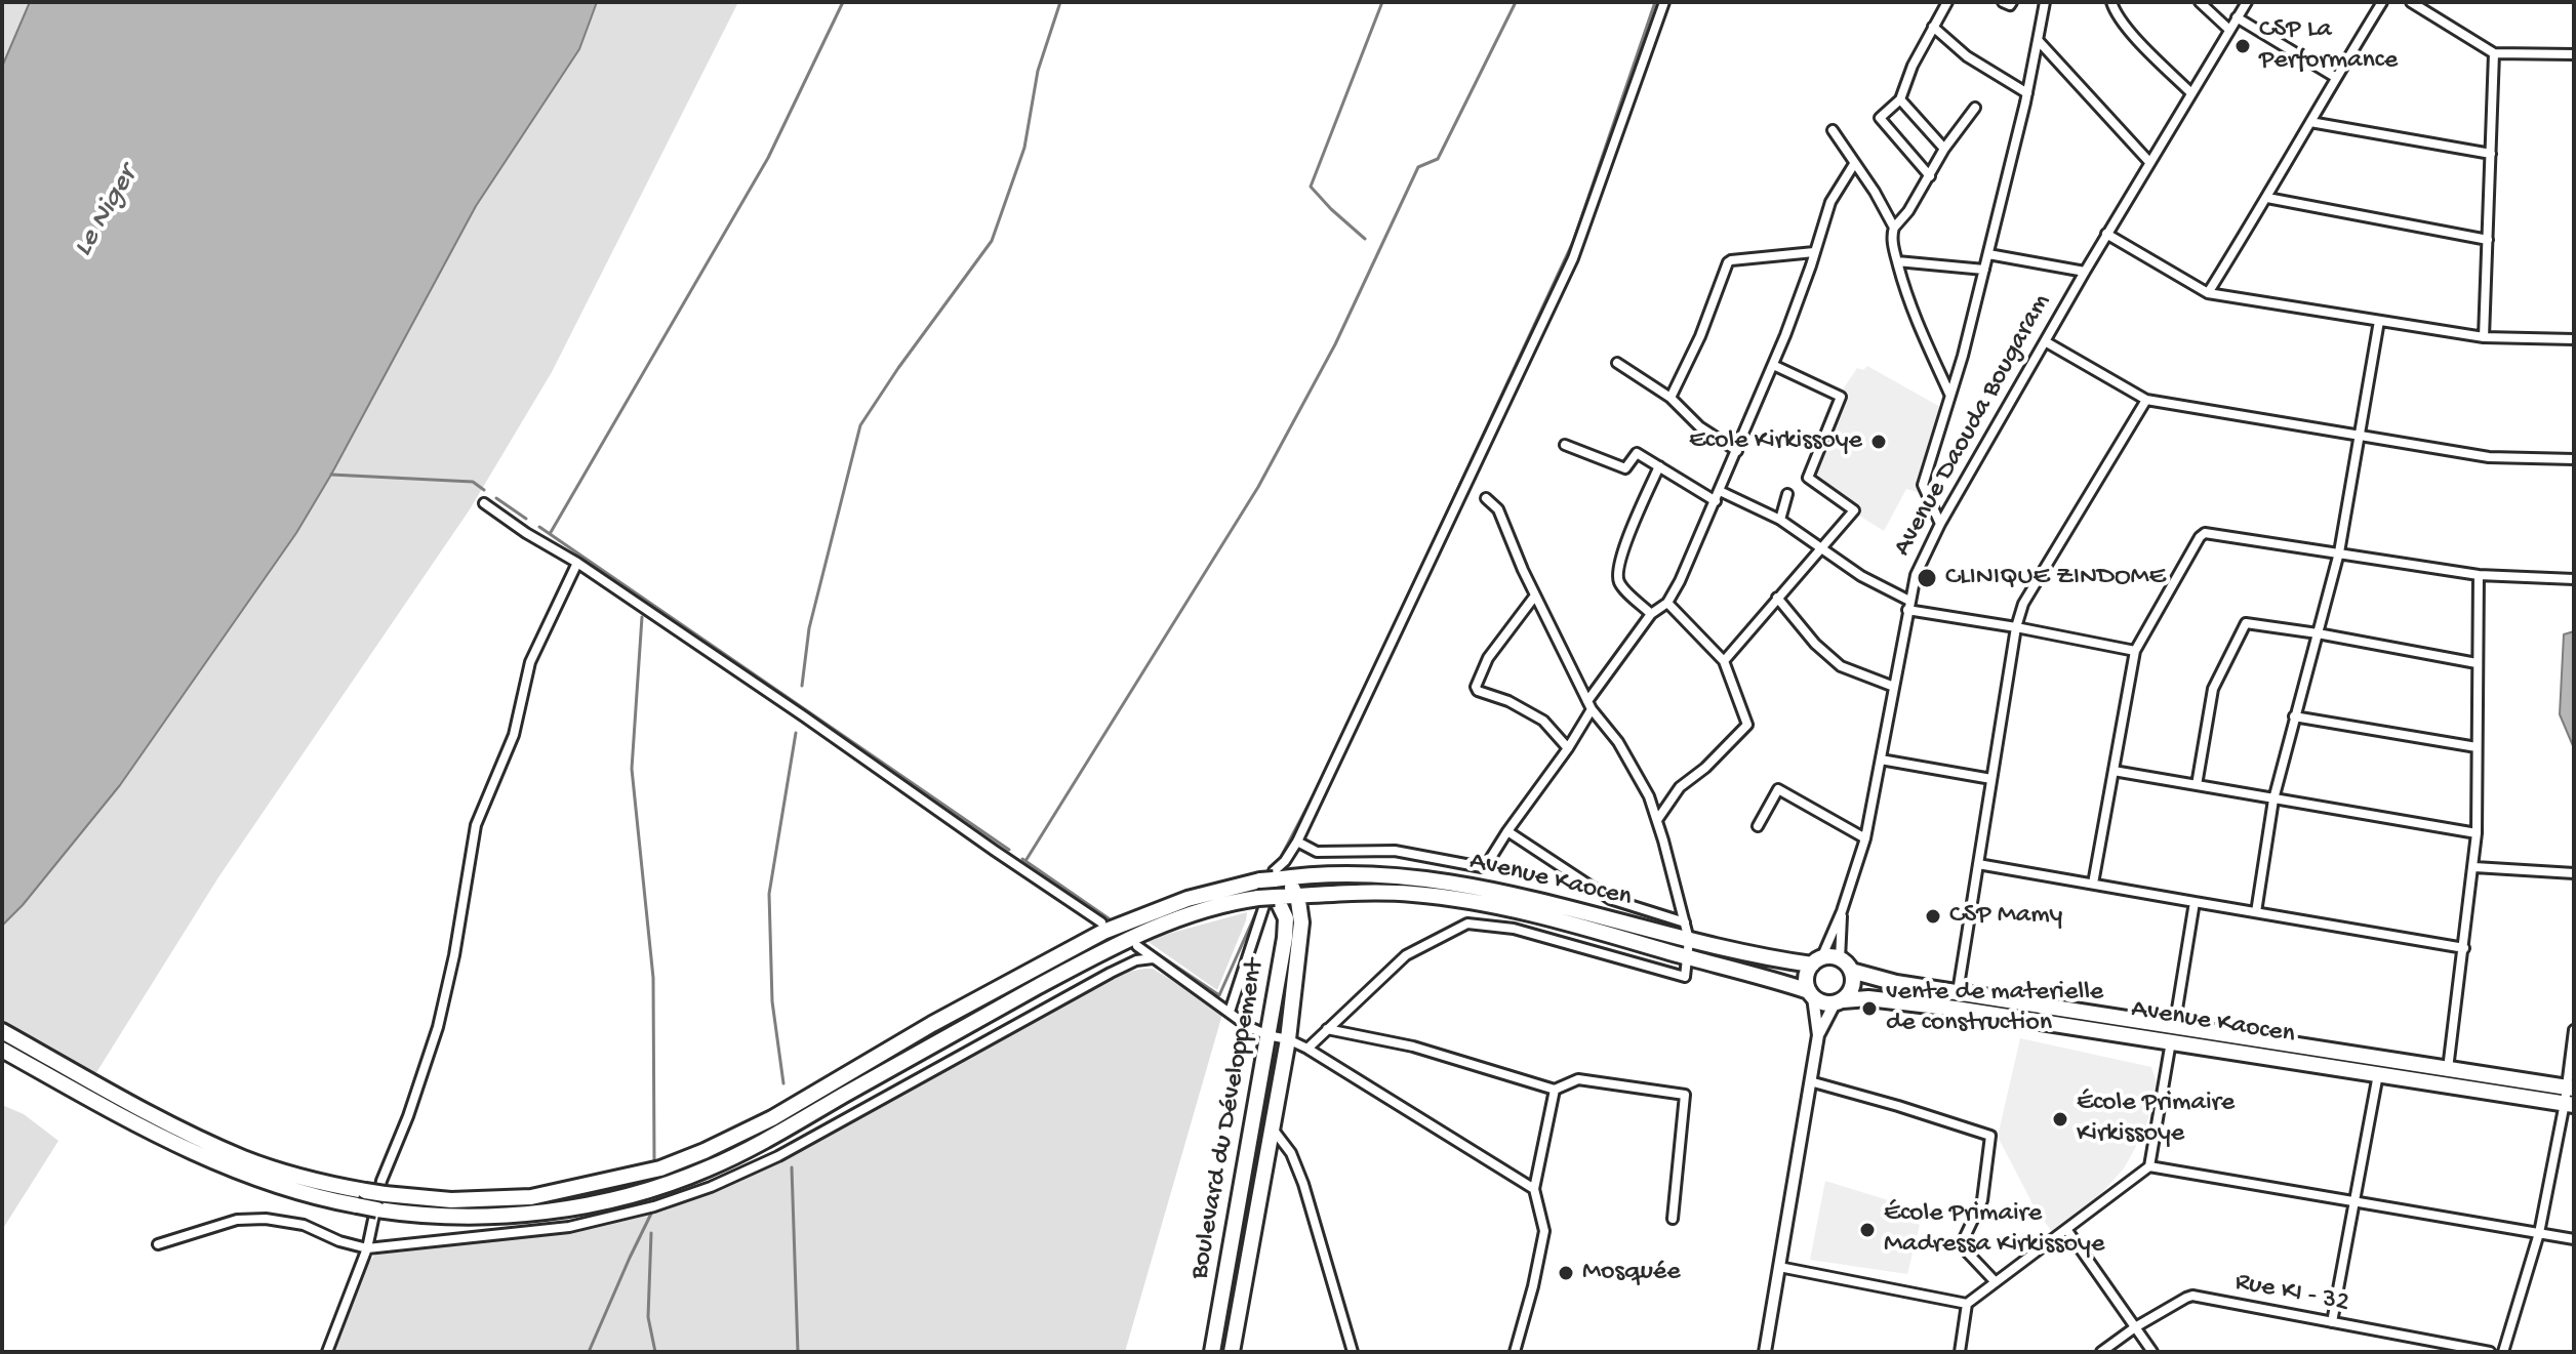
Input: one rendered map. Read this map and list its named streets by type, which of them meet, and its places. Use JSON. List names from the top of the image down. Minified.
{"streets":{"highway":["Avenue Kaocen","Boulevard du Développement"],"street":["Avenue Daouda Bougaram","Rue KI - 32"]},"crossings":[["Avenue Daouda Bougaram","Avenue Kaocen"],["Avenue Kaocen","Boulevard du Développement"]],"water":["Le Niger"],"places":["CSP La Performance","Ecole Kirkissoye","CLINIQUE ZINDOME","CSP Mamy","vente de materielle de construction","École Primaire Kirkissoye","École Primaire Madressa Kirkissoye","Mosquée"]}
